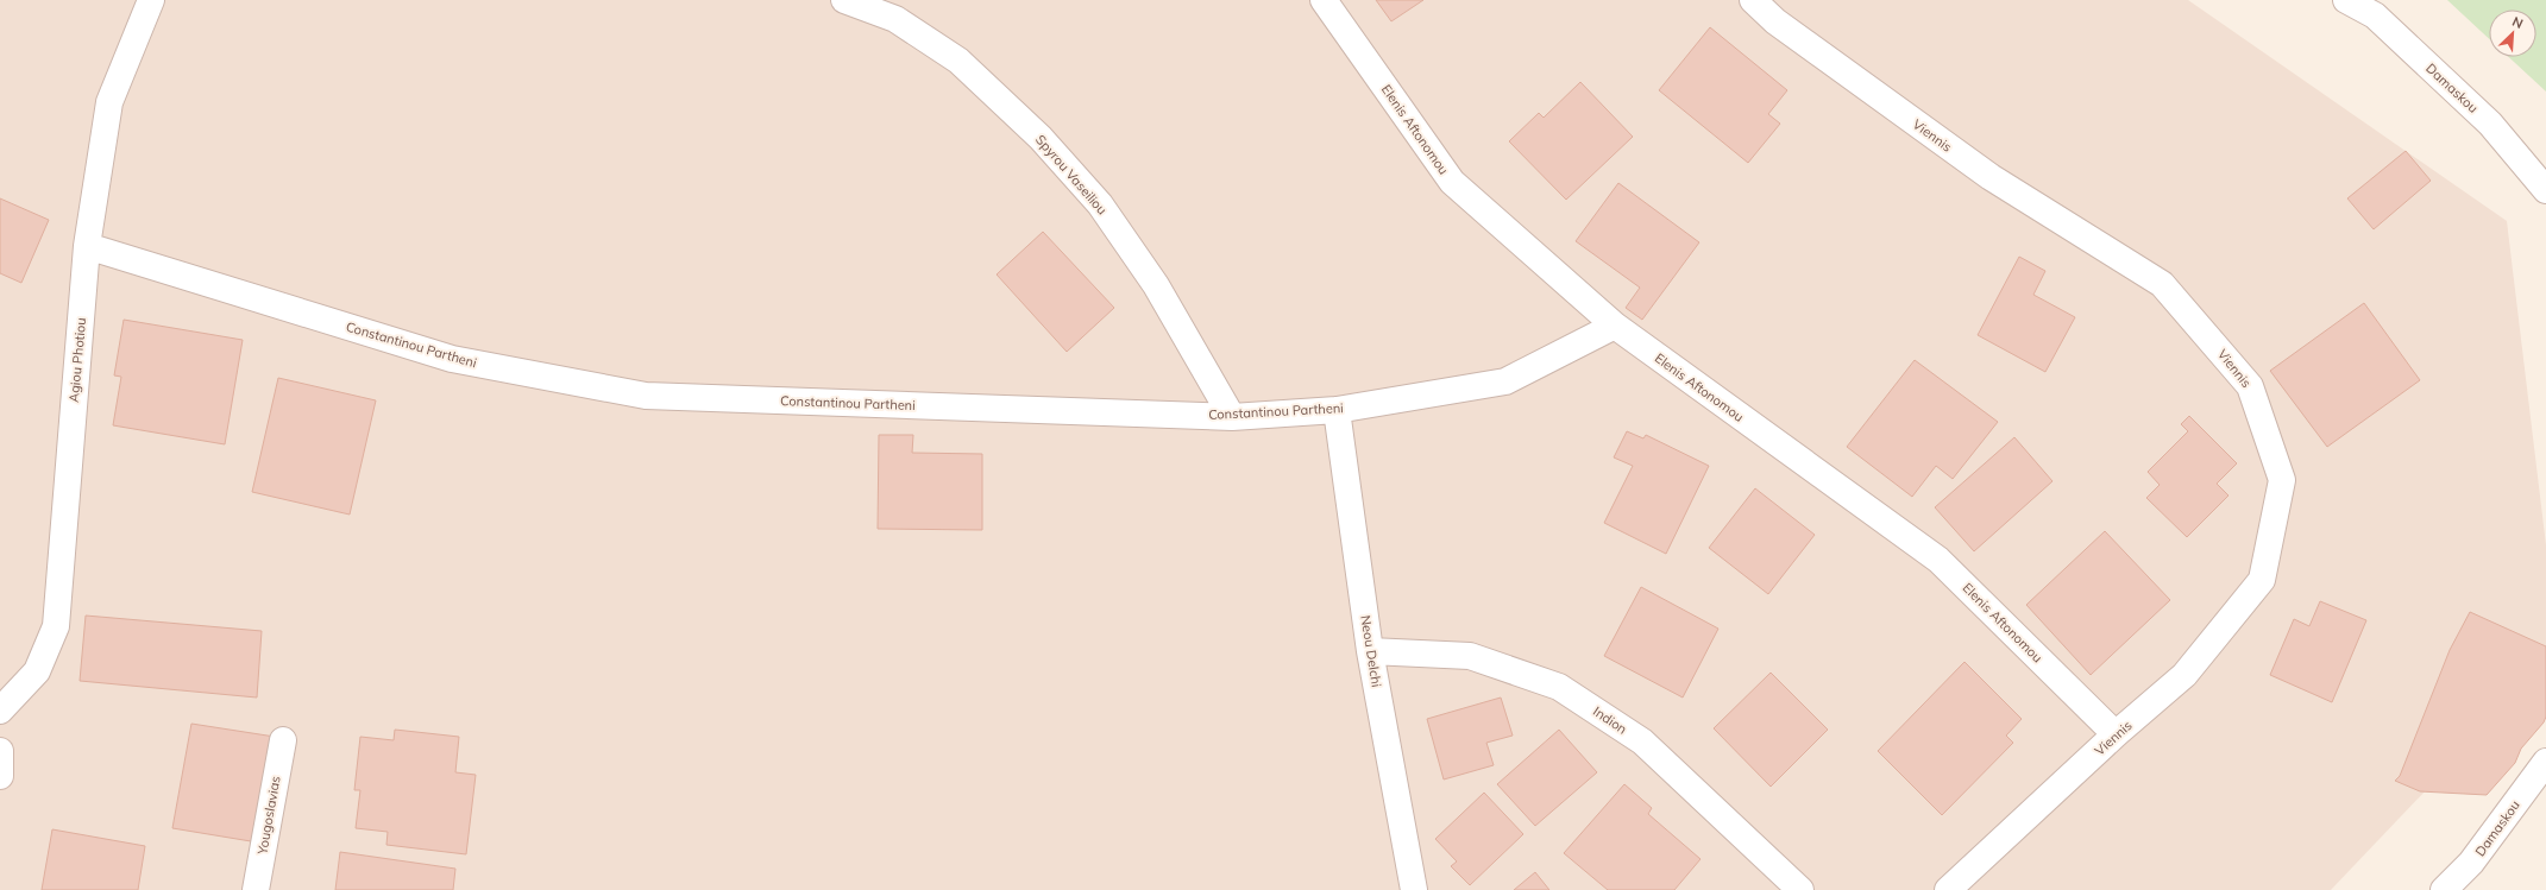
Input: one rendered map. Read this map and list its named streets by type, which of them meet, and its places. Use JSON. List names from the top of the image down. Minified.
{"streets":{"street":["Damaskou","Elenis Aftonomou","Viennis","Spyrou Vaseiliou","Constantinou Partheni","Agiou Photiou","Neou Delchi","Indion","Yougoslavias"]},"crossings":[["Elenis Aftonomou","Viennis"],["Elenis Aftonomou","Constantinou Partheni"],["Spyrou Vaseiliou","Constantinou Partheni"],["Constantinou Partheni","Agiou Photiou"],["Constantinou Partheni","Neou Delchi"],["Neou Delchi","Indion"]],"north":"top right"}
